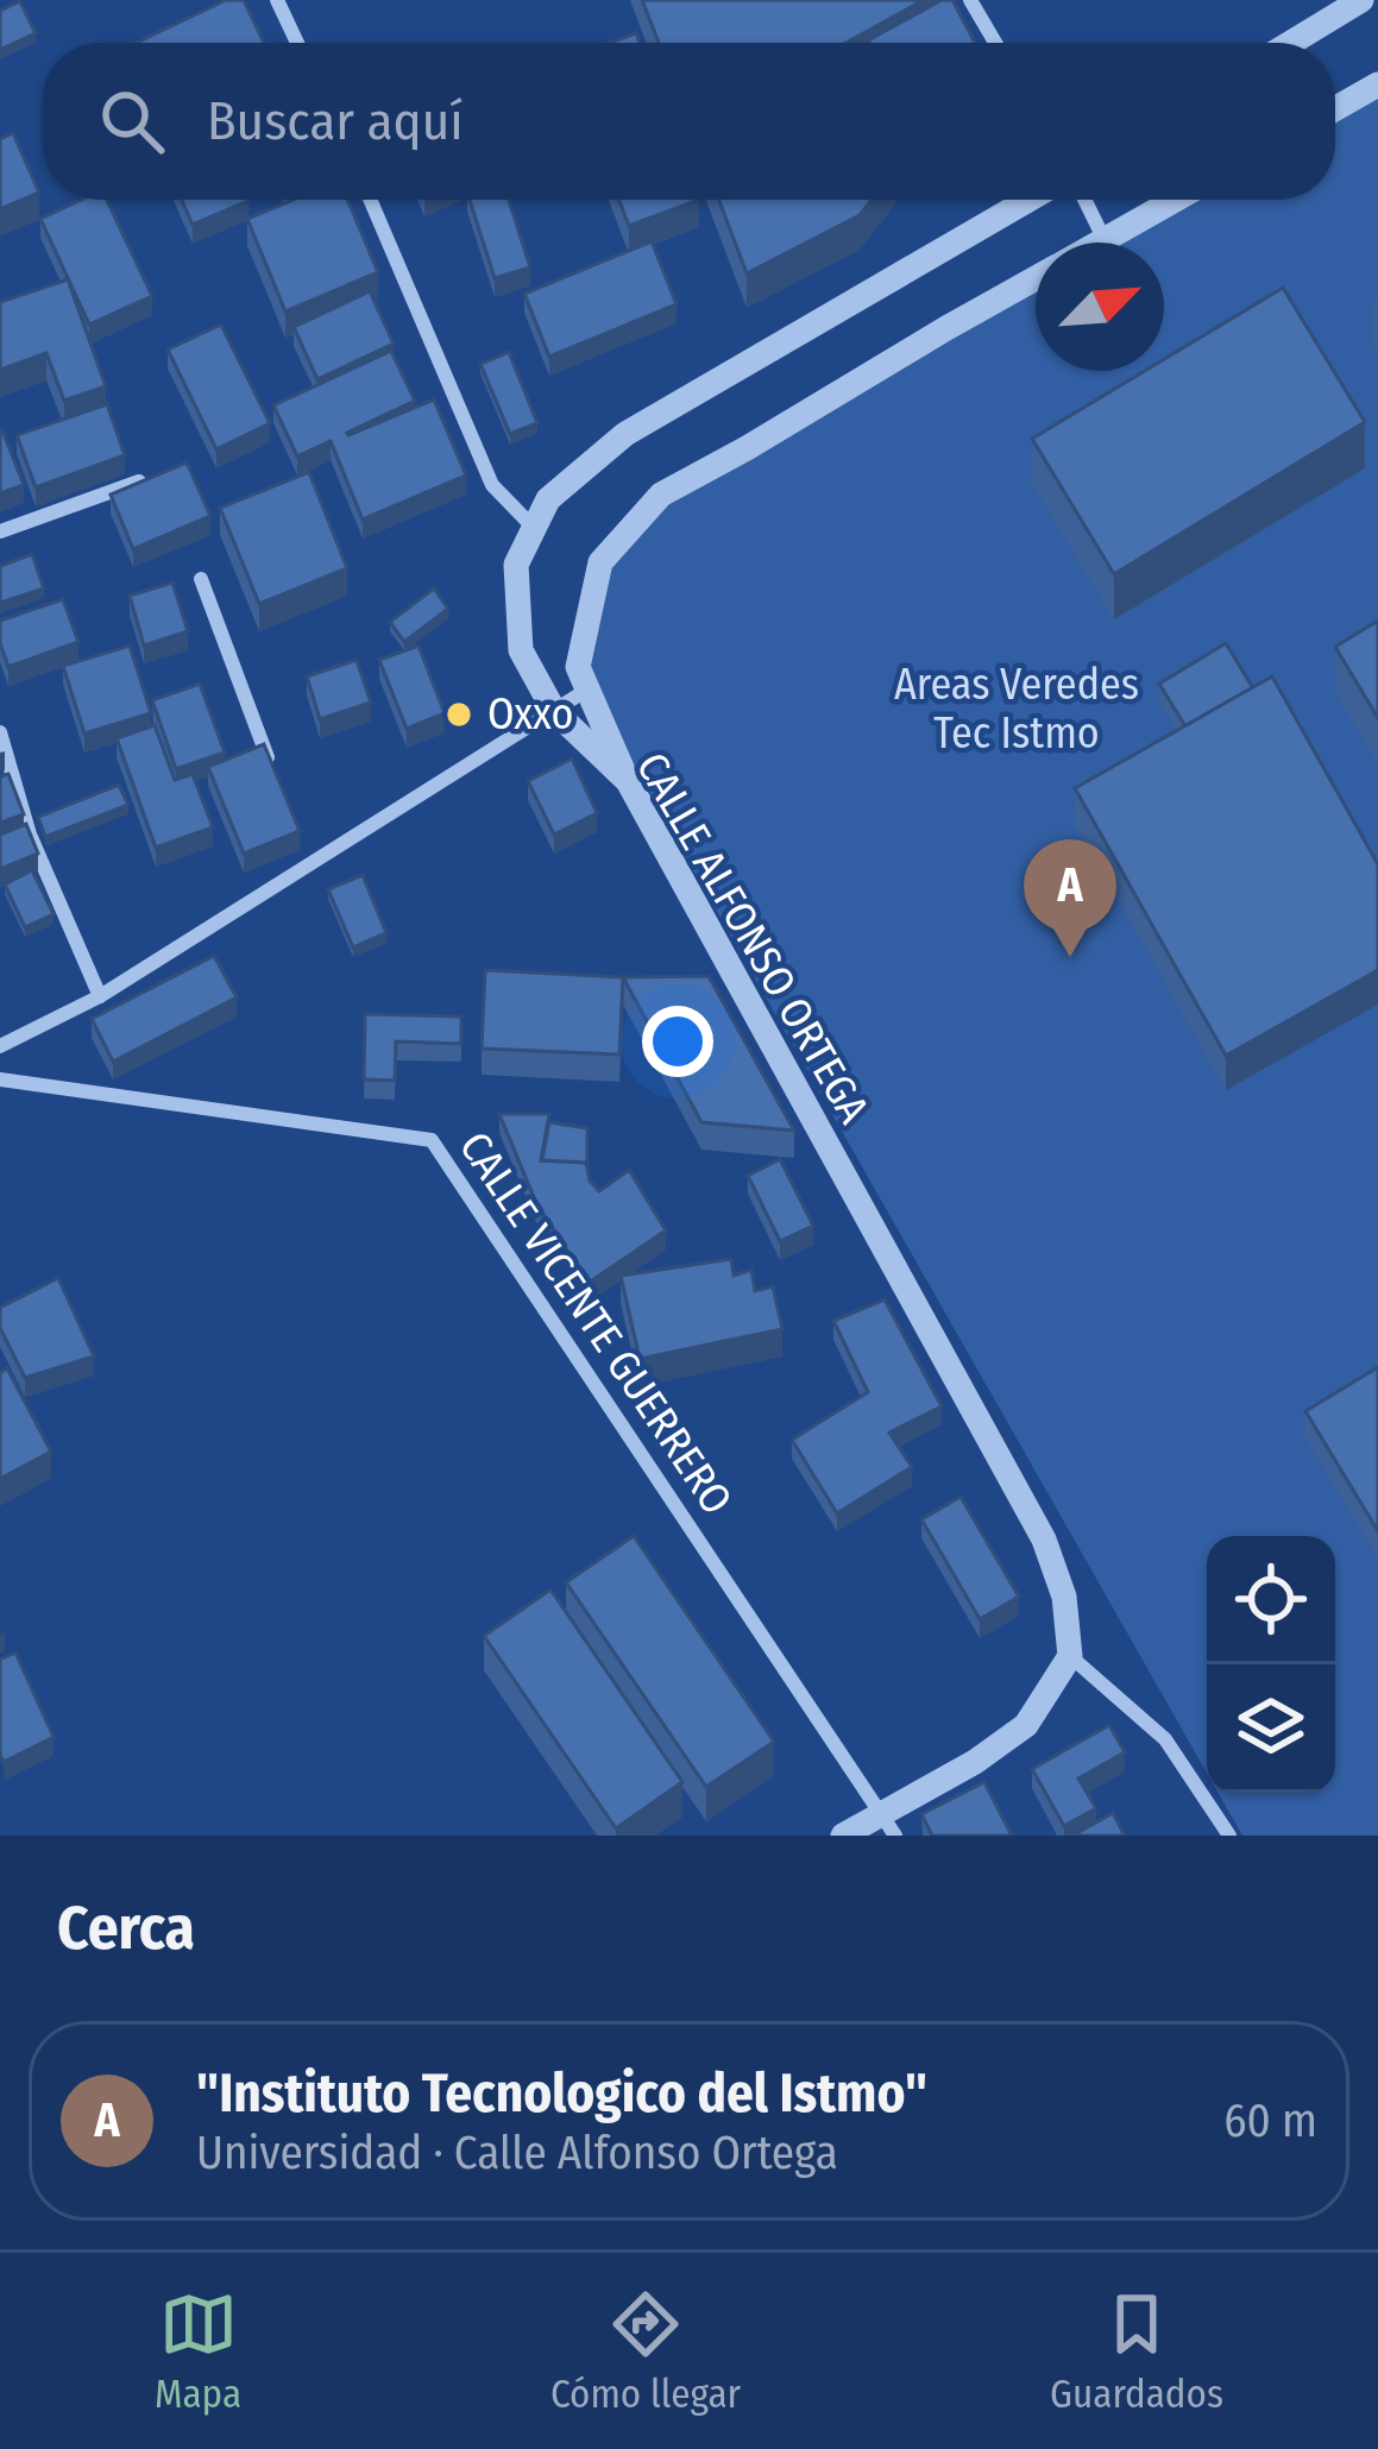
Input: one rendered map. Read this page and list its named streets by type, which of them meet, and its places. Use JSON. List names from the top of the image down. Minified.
{"streets":{"street":["CALLE ALFONSO ORTEGA","CALLE VICENTE GUERRERO"]},"parks":["Areas Veredes Tec Istmo"],"places":["Oxxo"],"north":"top right","page":{"search":"Buscar aquí","pins":"A","heading":"Cerca","list":[{"mark":"A","name":"\"Instituto Tecnologico del Istmo\"","note":"Universidad · Calle Alfonso Ortega","value":"60 m"}],"nav":["Mapa","Cómo llegar","Guardados"]}}
